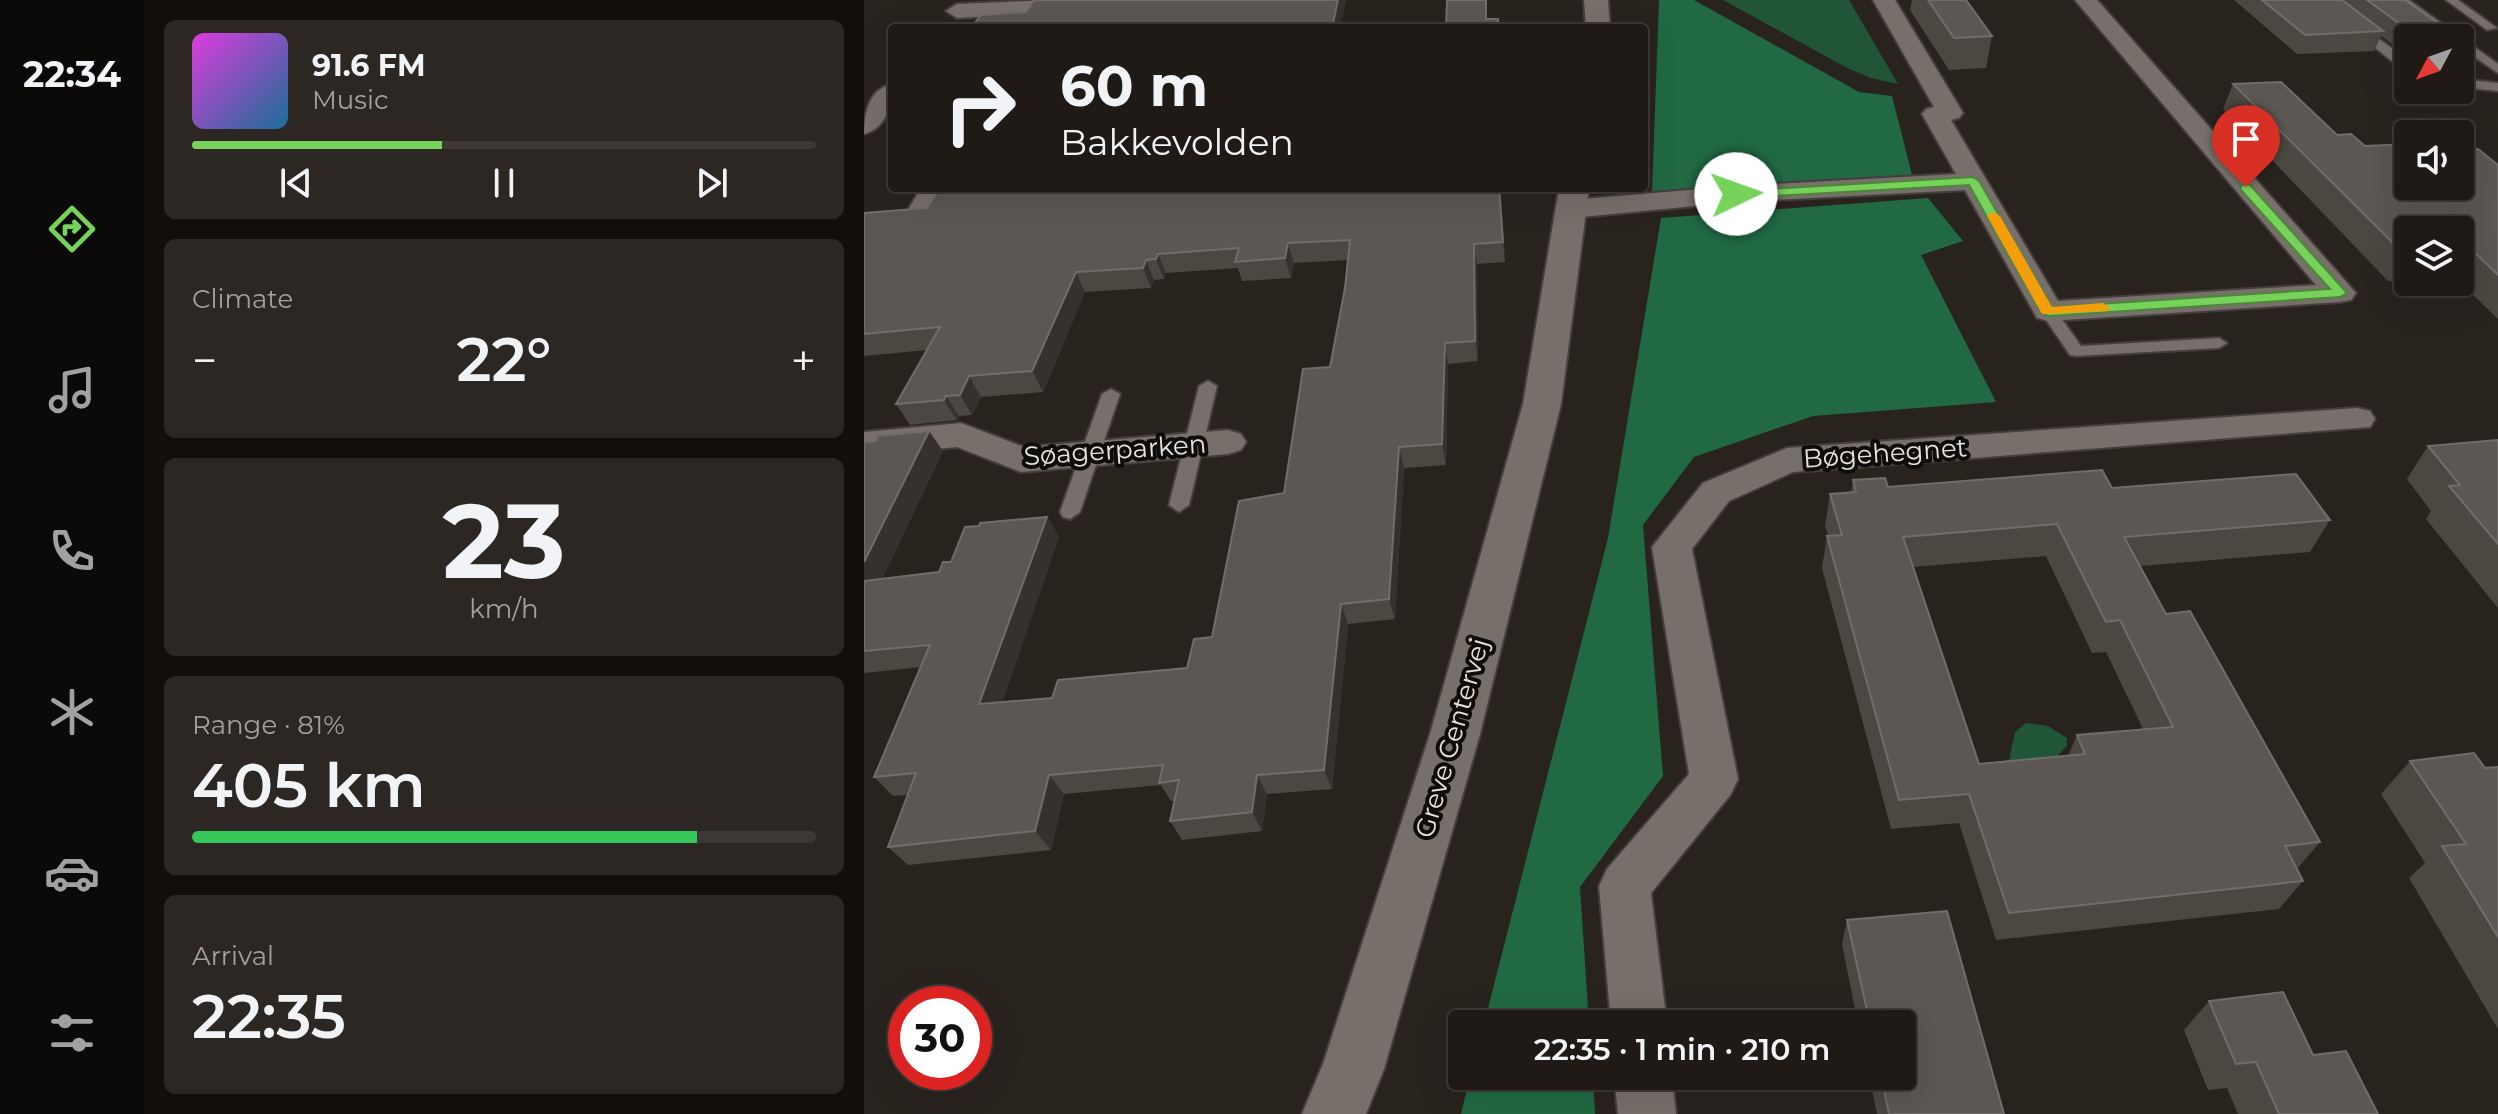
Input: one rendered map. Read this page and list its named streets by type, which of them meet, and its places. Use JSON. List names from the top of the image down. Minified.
{"streets":{"street":["Søagerparken","Bøgehegnet","Greve Centervej"]},"north":"bottom left","page":{"tabs":"22:34","turn":["60 m","Bakkevolden"],"song":["91.6 FM","Music"],"tile":["Climate",["23","km/h"],["Range · 81%","405 km"],["Arrival","22:35"]],"heat":["−","22°","+"],"limit":"30","trip":"22:35 · 1 min · 210 m"}}
